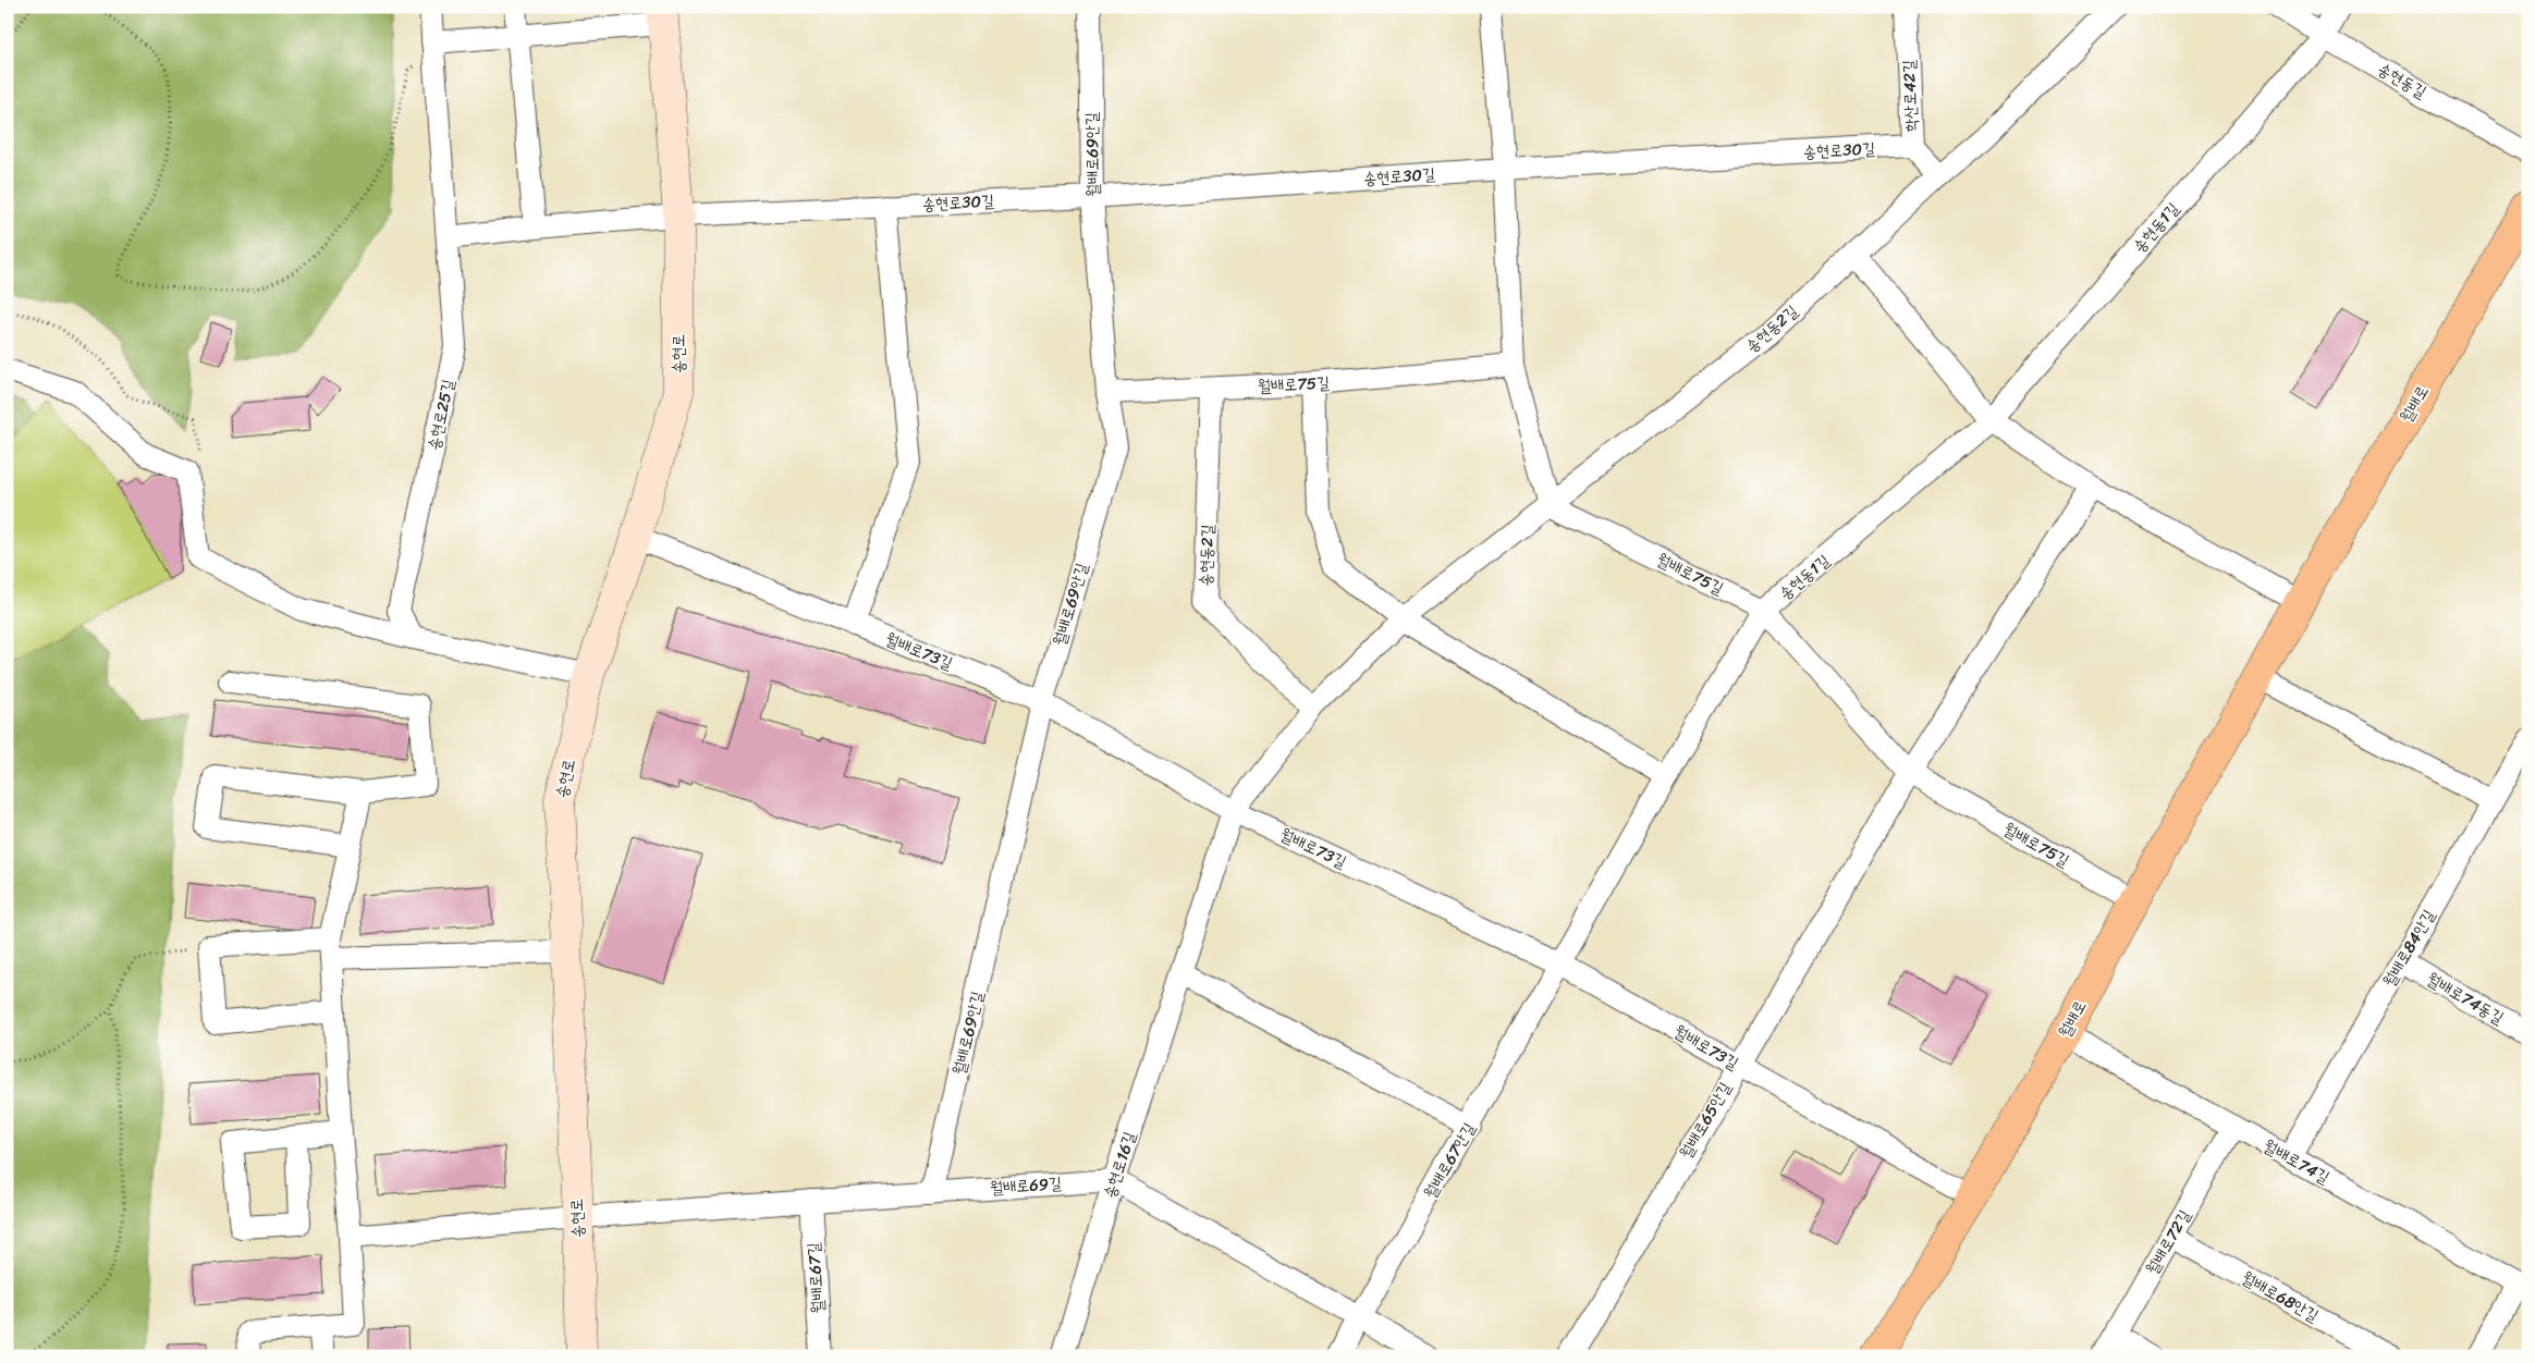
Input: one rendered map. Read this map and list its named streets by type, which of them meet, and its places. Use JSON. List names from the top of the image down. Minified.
{"streets":{"main road":["송현로","월배로"],"street":["송현동길","학산로42길","송현로30길","월배로69안길","송현동1길","송현동2길","월배로75길","송현로25길","월배로73길","월배로84안길","월배로74동길","월배로65안길","월배로67안길","월배로74길","송현로16길","월배로69길","월배로72길","월배로67길","월배로68안길"]},"crossings":[["송현동길","송현동1길"],["학산로42길","송현로30길"],["학산로42길","송현동2길"],["송현로30길","월배로69안길"],["송현로30길","송현로"],["월배로69안길","월배로75길"],["월배로69안길","월배로73길"],["월배로69안길","월배로69길"],["송현동1길","월배로75길"],["송현동1길","월배로73길"],["송현동1길","월배로67안길"],["송현동2길","월배로75길"],["송현동2길","월배로73길"],["송현동2길","송현로16길"],["송현로","월배로73길"],["송현로","월배로69길"],["월배로75길","월배로"],["월배로75길","월배로65안길"],["월배로","월배로73길"],["월배로","월배로74길"],["월배로73길","월배로65안길"],["월배로73길","월배로67안길"],["월배로73길","송현로16길"],["월배로84안길","월배로74동길"],["월배로84안길","월배로74길"],["월배로74길","월배로72길"],["송현로16길","월배로69길"],["월배로69길","월배로67길"],["월배로72길","월배로68안길"]]}
